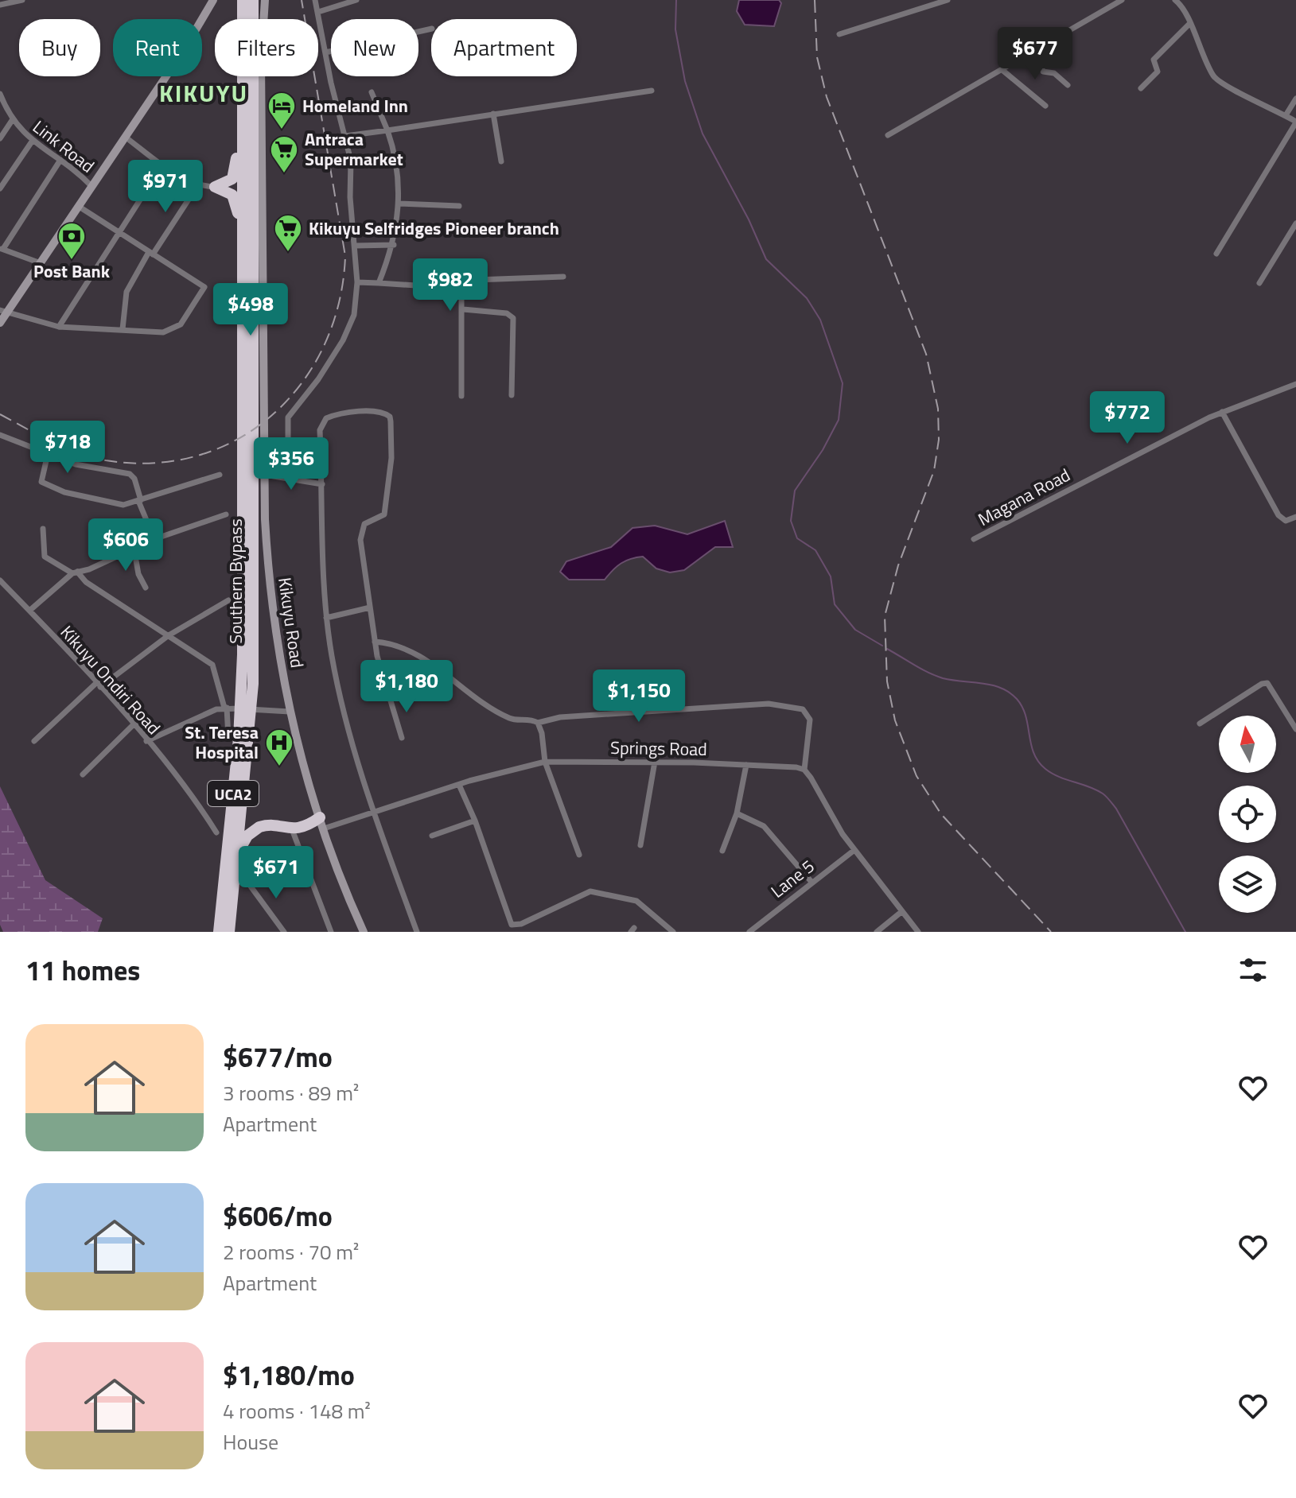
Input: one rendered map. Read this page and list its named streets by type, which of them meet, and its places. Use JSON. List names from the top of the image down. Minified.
{"streets":{"highway":["Southern Bypass","UCA2"],"main road":["Kikuyu Road"],"street":["Link Road","Magana Road","Kikuyu Ondiri Road","Springs Road","Lane 5"]},"crossings":[["Kikuyu Road","Springs Road"]],"districts":["KIKUYU"],"places":{"hotel":["Homeland Inn"],"supermarket":["Antraca Supermarket","Kikuyu Selfridges Pioneer branch"],"bank":["Post Bank"],"hospital":["St. Teresa Hospital"]},"north":"top","page":{"chip":["Buy","Rent","Filters","New","Apartment"],"price":["$677","$971","$982","$498","$772","$718","$356","$606","$1,180","$1,150","$671"],"heading":"11 homes","list":[{"name":"$677/mo","note":"3 rooms · 89 m² · Apartment"},{"name":"$606/mo","note":"2 rooms · 70 m² · Apartment"},{"name":"$1,180/mo","note":"4 rooms · 148 m² · House"}]}}
